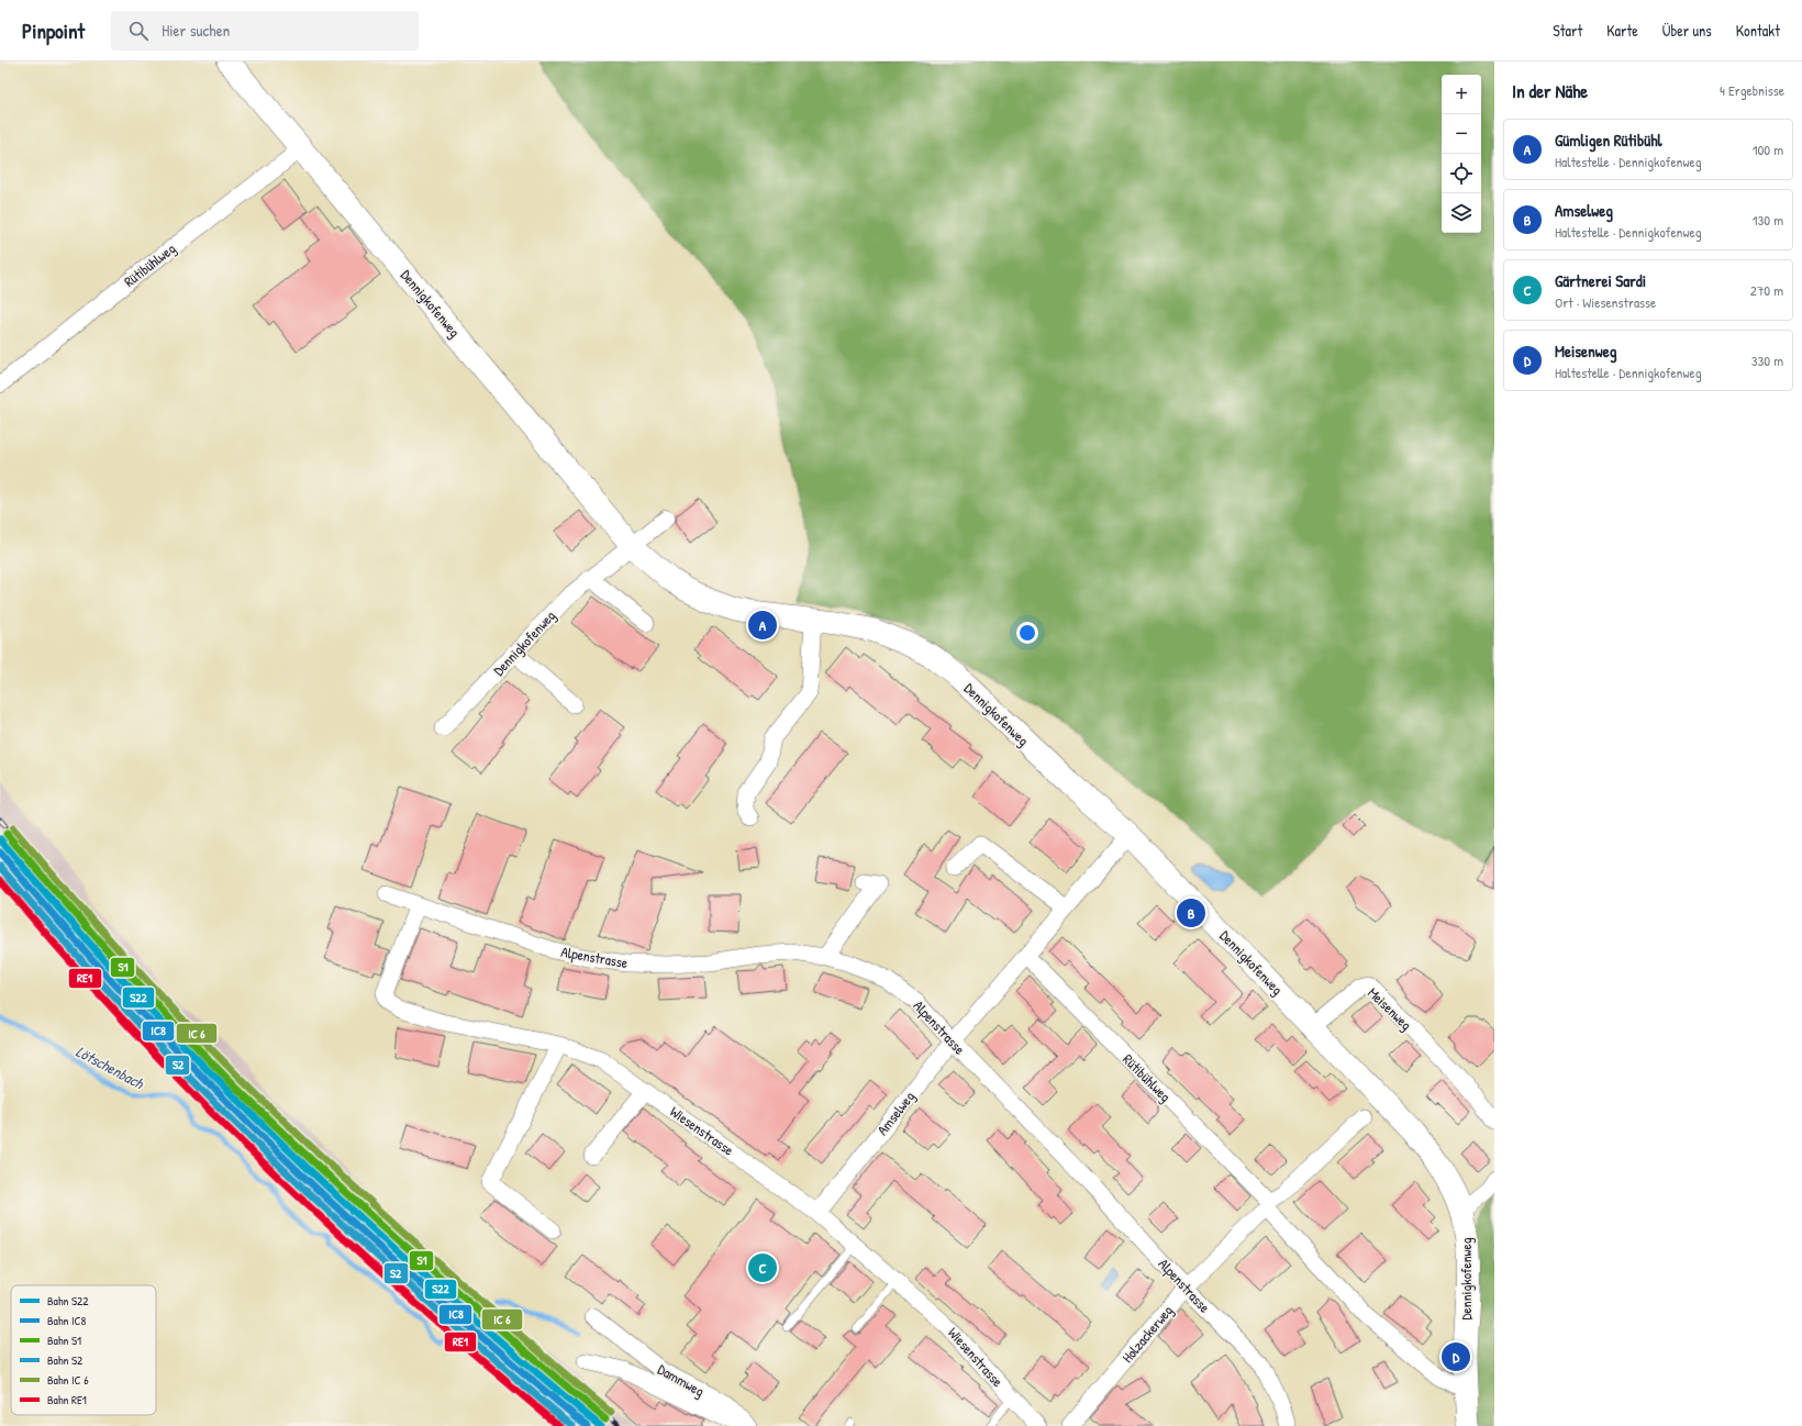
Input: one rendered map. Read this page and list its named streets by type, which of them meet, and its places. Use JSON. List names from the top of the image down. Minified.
{"streets":{"street":["Rütibühlweg","Dennigkofenweg","Alpenstrasse","Meisenweg","Amselweg","Wiesenstrasse","Holzackerweg","Dammweg"]},"crossings":[["Rütibühlweg","Dennigkofenweg"],["Rütibühlweg","Amselweg"],["Rütibühlweg","Holzackerweg"],["Dennigkofenweg","Meisenweg"],["Dennigkofenweg","Amselweg"],["Alpenstrasse","Amselweg"],["Alpenstrasse","Wiesenstrasse"],["Alpenstrasse","Holzackerweg"],["Amselweg","Wiesenstrasse"]],"water":["Lötschenbach"],"lines":["rail line S1","rail line S22","rail line IC8","rail line S2","rail line RE1"],"legend":["Bahn S22","Bahn IC8","Bahn S1","Bahn S2","Bahn IC 6","Bahn RE1"],"page":{"header":"Pinpoint","search":"Hier suchen","nav":["Start","Karte","Über uns","Kontakt"],"heading":["In der Nähe","4 Ergebnisse"],"map_buttons":["+","−"],"list":[{"mark":"A","name":"Gümligen Rütibühl","note":"Haltestelle · Dennigkofenweg","value":"100 m"},{"mark":"B","name":"Amselweg","note":"Haltestelle · Dennigkofenweg","value":"130 m"},{"mark":"C","name":"Gärtnerei Sardi","note":"Ort · Wiesenstrasse","value":"270 m"},{"mark":"D","name":"Meisenweg","note":"Haltestelle · Dennigkofenweg","value":"330 m"}],"pins":["A","B","C","D"]}}
